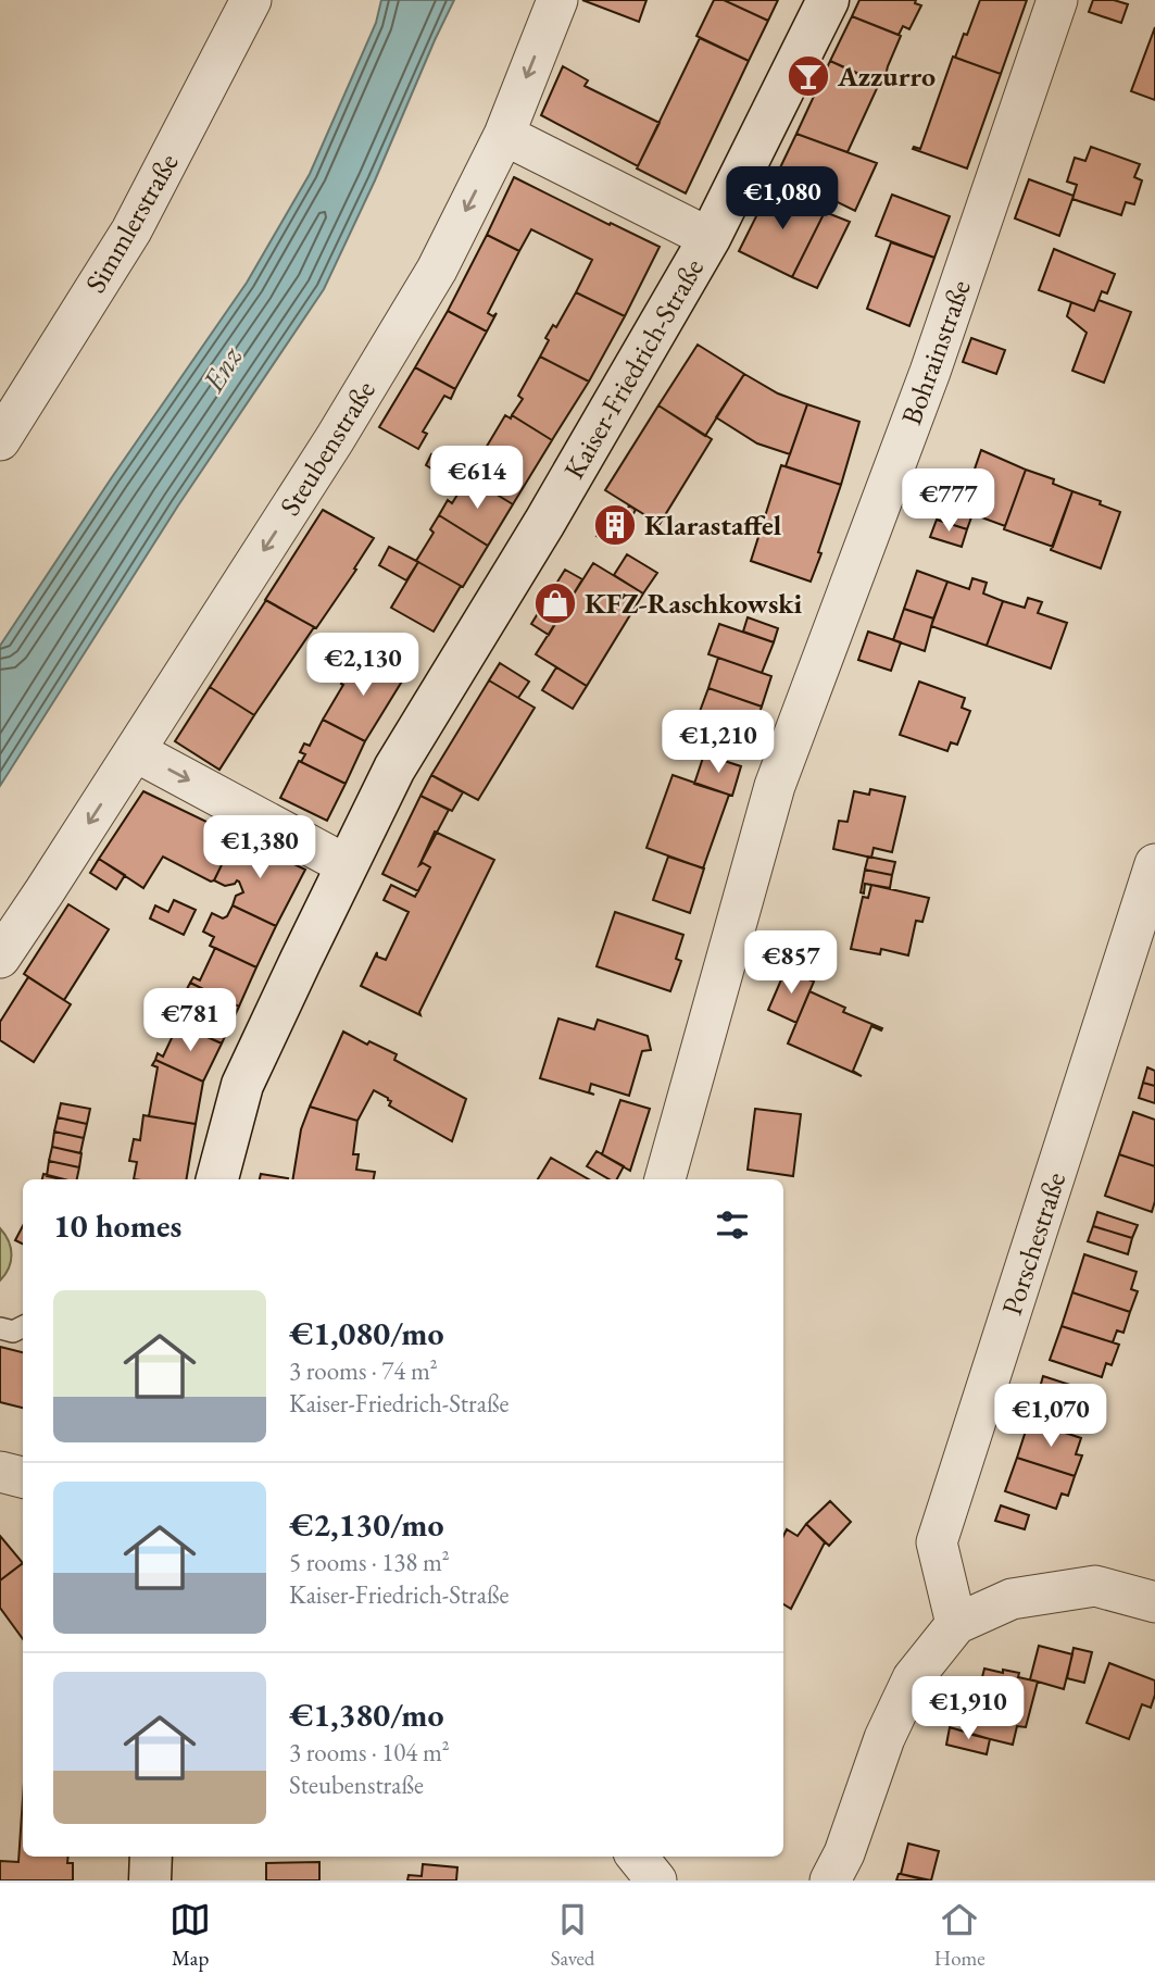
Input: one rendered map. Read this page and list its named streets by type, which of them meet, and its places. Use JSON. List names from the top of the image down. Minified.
{"streets":{"street":["Simmlerstraße","Bohrainstraße","Kaiser-Friedrich-Straße","Steubenstraße","Porschestraße"]},"one_way":["Steubenstraße"],"water":["Enz"],"places":{"bar":["Azzurro"],"building":["Klarastaffel"],"shop":["KFZ-Raschkowski"]},"page":{"price":["€1,080","€614","€777","€2,130","€1,210","€1,380","€857","€781","€1,070","€1,910"],"heading":"10 homes","list":[{"name":"€1,080/mo","note":"3 rooms · 74 m² · Kaiser-Friedrich-Straße"},{"name":"€2,130/mo","note":"5 rooms · 138 m² · Kaiser-Friedrich-Straße"},{"name":"€1,380/mo","note":"3 rooms · 104 m² · Steubenstraße"}],"tabs":["Map","Saved","Home"]}}
